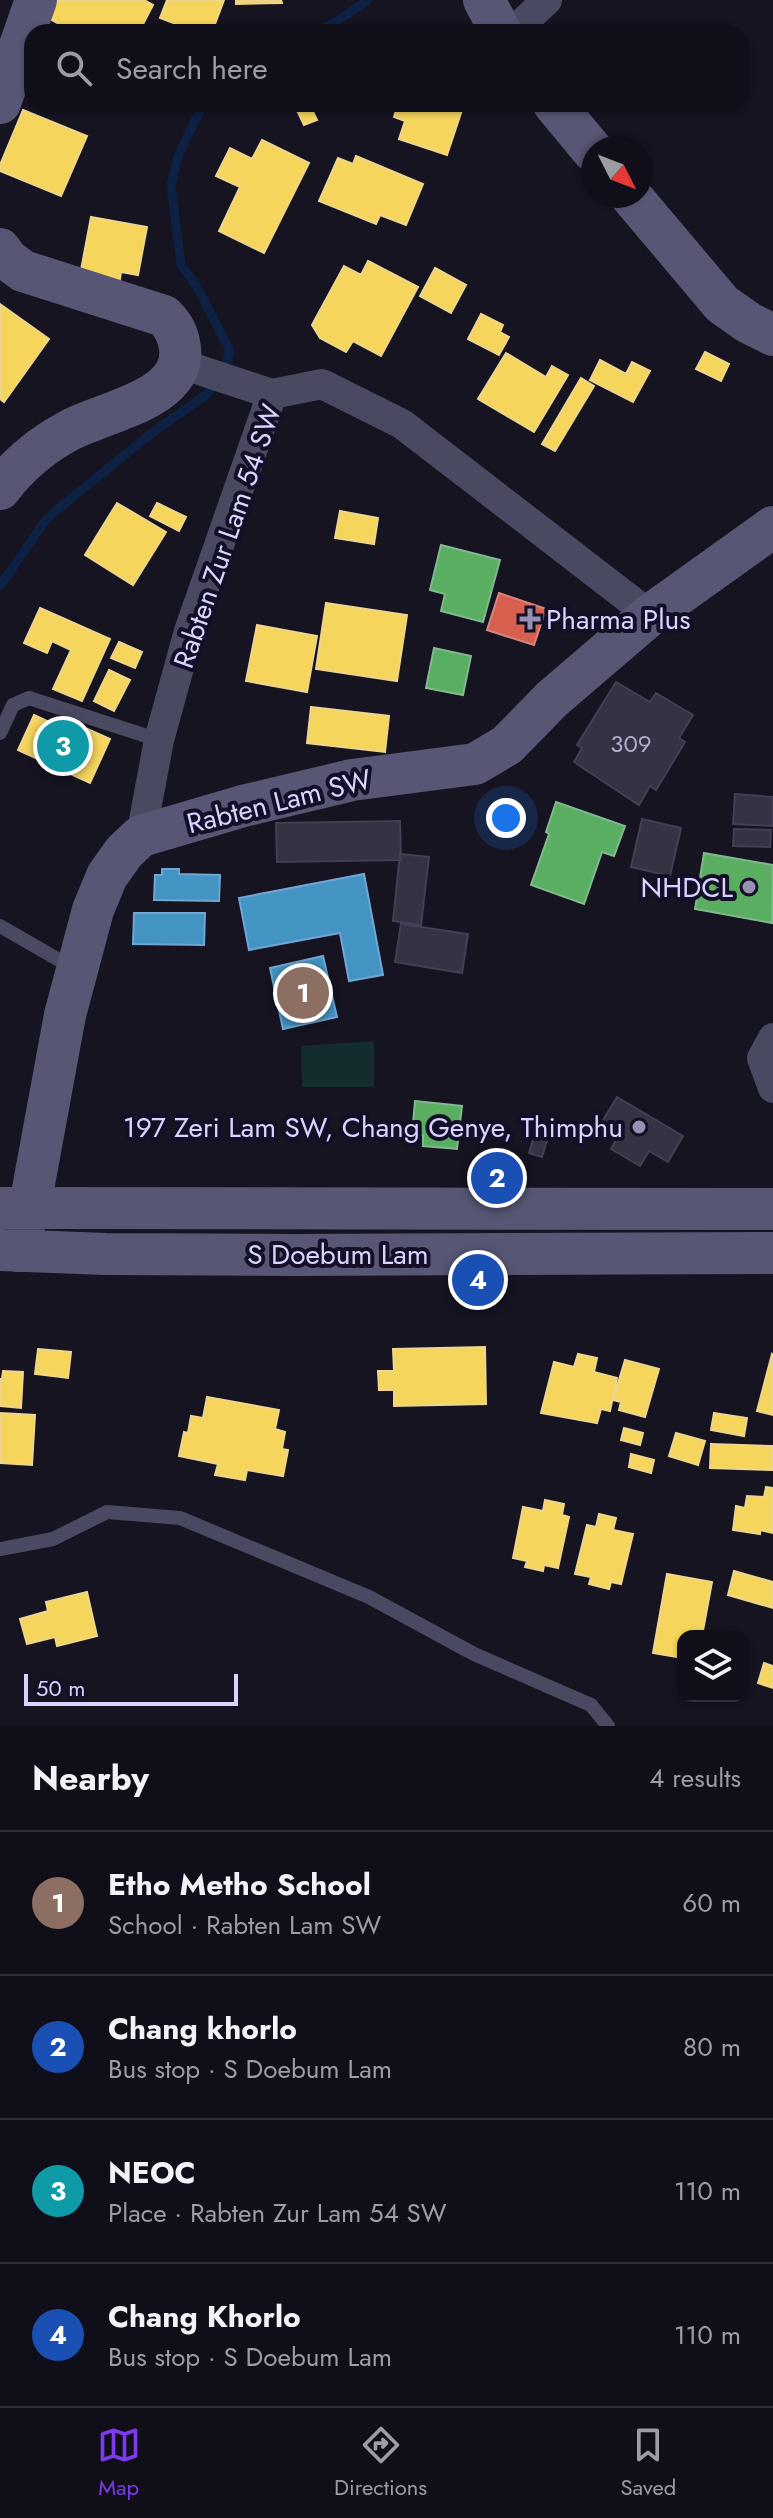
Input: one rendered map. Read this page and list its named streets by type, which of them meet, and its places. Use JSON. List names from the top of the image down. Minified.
{"streets":{"main road":["Rabten Lam SW","S Doebum Lam"],"street":["Rabten Zur Lam 54 SW"]},"crossings":[["Rabten Zur Lam 54 SW","Rabten Lam SW"]],"places":{"health":["Pharma Plus"],"other":["NHDCL","197 Zeri Lam SW, Chang Genye, Thimphu"]},"house_numbers":["309"],"scale_bar":"50 m","north":"bottom right","page":{"search":"Search here","pins":["3","1","2","4"],"scale":"50 m","heading":["Nearby","4 results"],"list":[{"mark":"1","name":"Etho Metho School","note":"School · Rabten Lam SW","value":"60 m"},{"mark":"2","name":"Chang khorlo","note":"Bus stop · S Doebum Lam","value":"80 m"},{"mark":"3","name":"NEOC","note":"Place · Rabten Zur Lam 54 SW","value":"110 m"},{"mark":"4","name":"Chang Khorlo","note":"Bus stop · S Doebum Lam","value":"110 m"}],"nav":["Map","Directions","Saved"]}}
